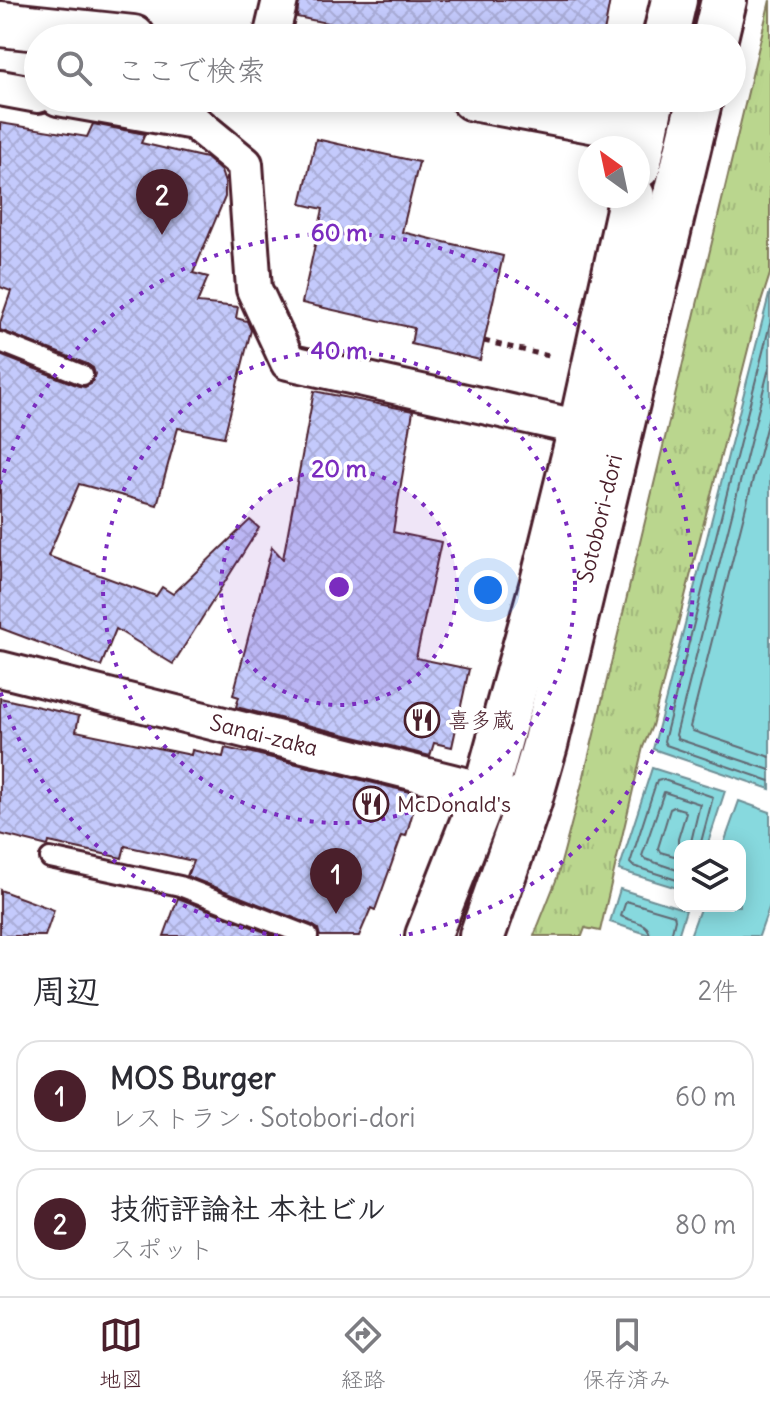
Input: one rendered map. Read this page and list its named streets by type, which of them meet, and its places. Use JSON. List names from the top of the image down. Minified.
{"streets":{"main road":["Sotobori-dori"],"street":["Sanai-zaka"]},"crossings":[["Sotobori-dori","Sanai-zaka"]],"places":{"restaurant":["喜多蔵","McDonald's"]},"north":"top left","page":{"search":"ここで検索","pins":["2","1"],"heading":["周辺","2件"],"list":[{"mark":"1","name":"MOS Burger","note":"レストラン · Sotobori-dori","value":"60 m"},{"mark":"2","name":"技術評論社 本社ビル","note":"スポット","value":"80 m"}],"nav":["地図","経路","保存済み"]},"rings":["60 m","40 m","20 m"]}
